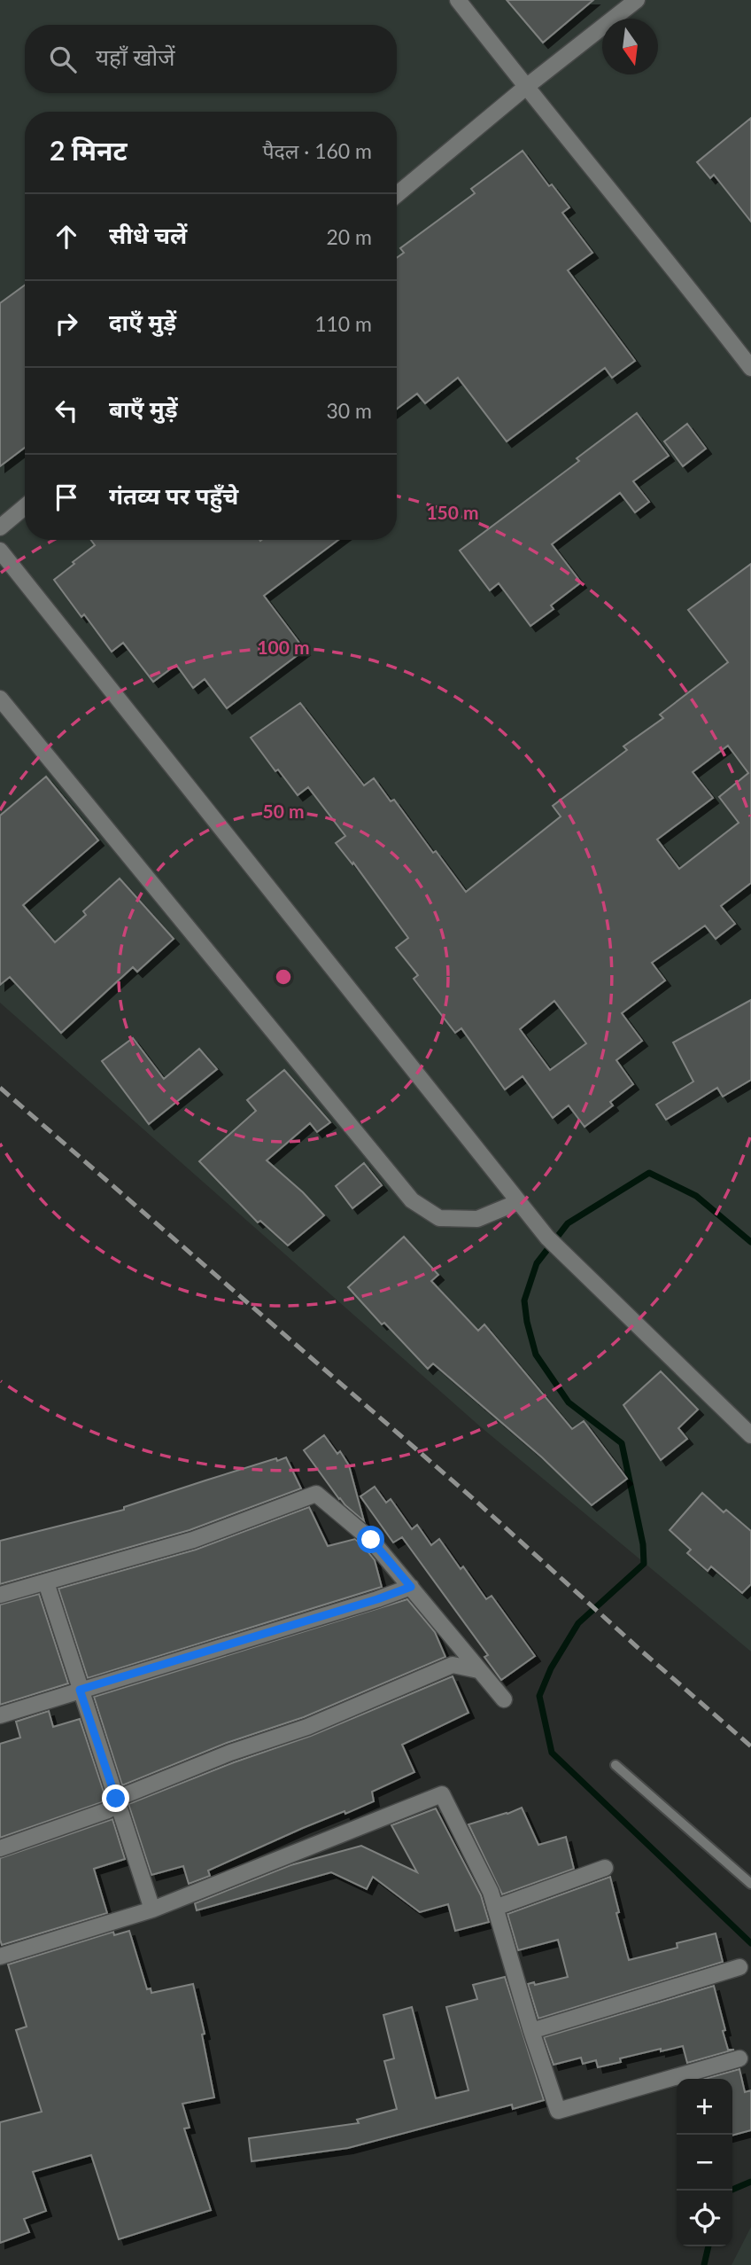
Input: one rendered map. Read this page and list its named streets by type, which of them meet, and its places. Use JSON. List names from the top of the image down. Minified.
{"north":"bottom","page":{"search":"यहाँ खोजें","heading":["2 मिनट","पैदल · 160 m"],"list":[["सीधे चलें","20 m"],["दाएँ मुड़ें","110 m"],["बाएँ मुड़ें","30 m"],"गंतव्य पर पहुँचे"],"map_buttons":["+","−"]},"rings":["150 m","100 m","50 m"]}
